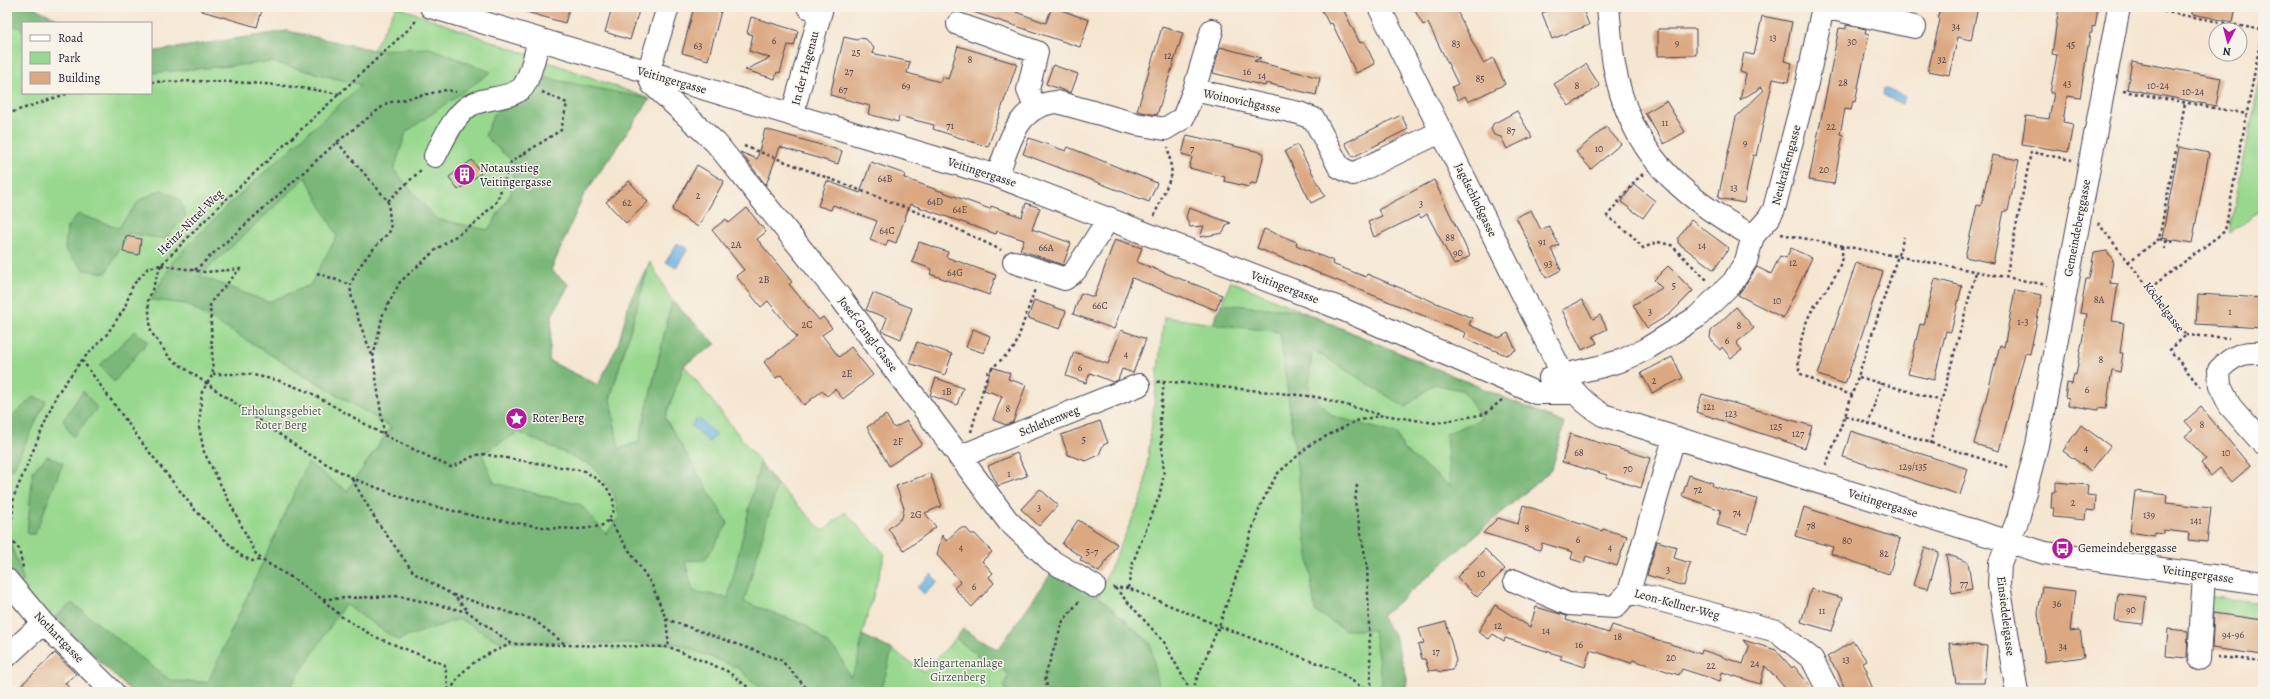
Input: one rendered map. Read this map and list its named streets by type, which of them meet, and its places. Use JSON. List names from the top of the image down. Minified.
{"streets":{"street":["In der Hagenau","Veitingergasse","Woinovichgasse","Neukräftengasse","Jagdschloßgasse","Gemeindeberggasse","Josef-Gangl-Gasse","Schlehenweg","Leon-Kellner-Weg","Einsiedeleigasse","Nothartgasse"],"path":["Heinz-Nittel-Weg","Köchelgasse"]},"crossings":[["In der Hagenau","Veitingergasse"],["Veitingergasse","Jagdschloßgasse"],["Veitingergasse","Heinz-Nittel-Weg"],["Veitingergasse","Gemeindeberggasse"],["Veitingergasse","Josef-Gangl-Gasse"],["Veitingergasse","Leon-Kellner-Weg"],["Veitingergasse","Einsiedeleigasse"],["Woinovichgasse","Jagdschloßgasse"],["Neukräftengasse","Jagdschloßgasse"],["Gemeindeberggasse","Köchelgasse"],["Gemeindeberggasse","Einsiedeleigasse"],["Josef-Gangl-Gasse","Schlehenweg"]],"parks":["Erholungsgebiet Roter Berg","Kleingartenanlage Girzenberg"],"places":{"building":["Notausstieg Veitingergasse"],"place":["Roter Berg"],"bus stop":["Gemeindeberggasse"]},"house_numbers":["34","13","6","30","9","83","45","63","25","12","8","32","27","16","14","85","28","43","69","8","10-24","67","10-24","11","71","22","87","9","7","10","20","64B","13","2","64D","62","3","64E","64C","88","91","2A","14","66A","90","12","93","64G","2B","5","8A","10","66C","3","1","1-3","2C","8","6","4","8","6","2E","2","6","1B","121","8","123","8","125","127","5","2F","4","68","10","129/135","70","1","72","2","3","74","2G","139","141","78","8","6","80","4","4","5-7","82","3","10","77","6","36","90","11","12","14","94-96","18","16","34","17","20","13","24","22"],"legend":["Road","Park","Building"],"north":"bottom"}
